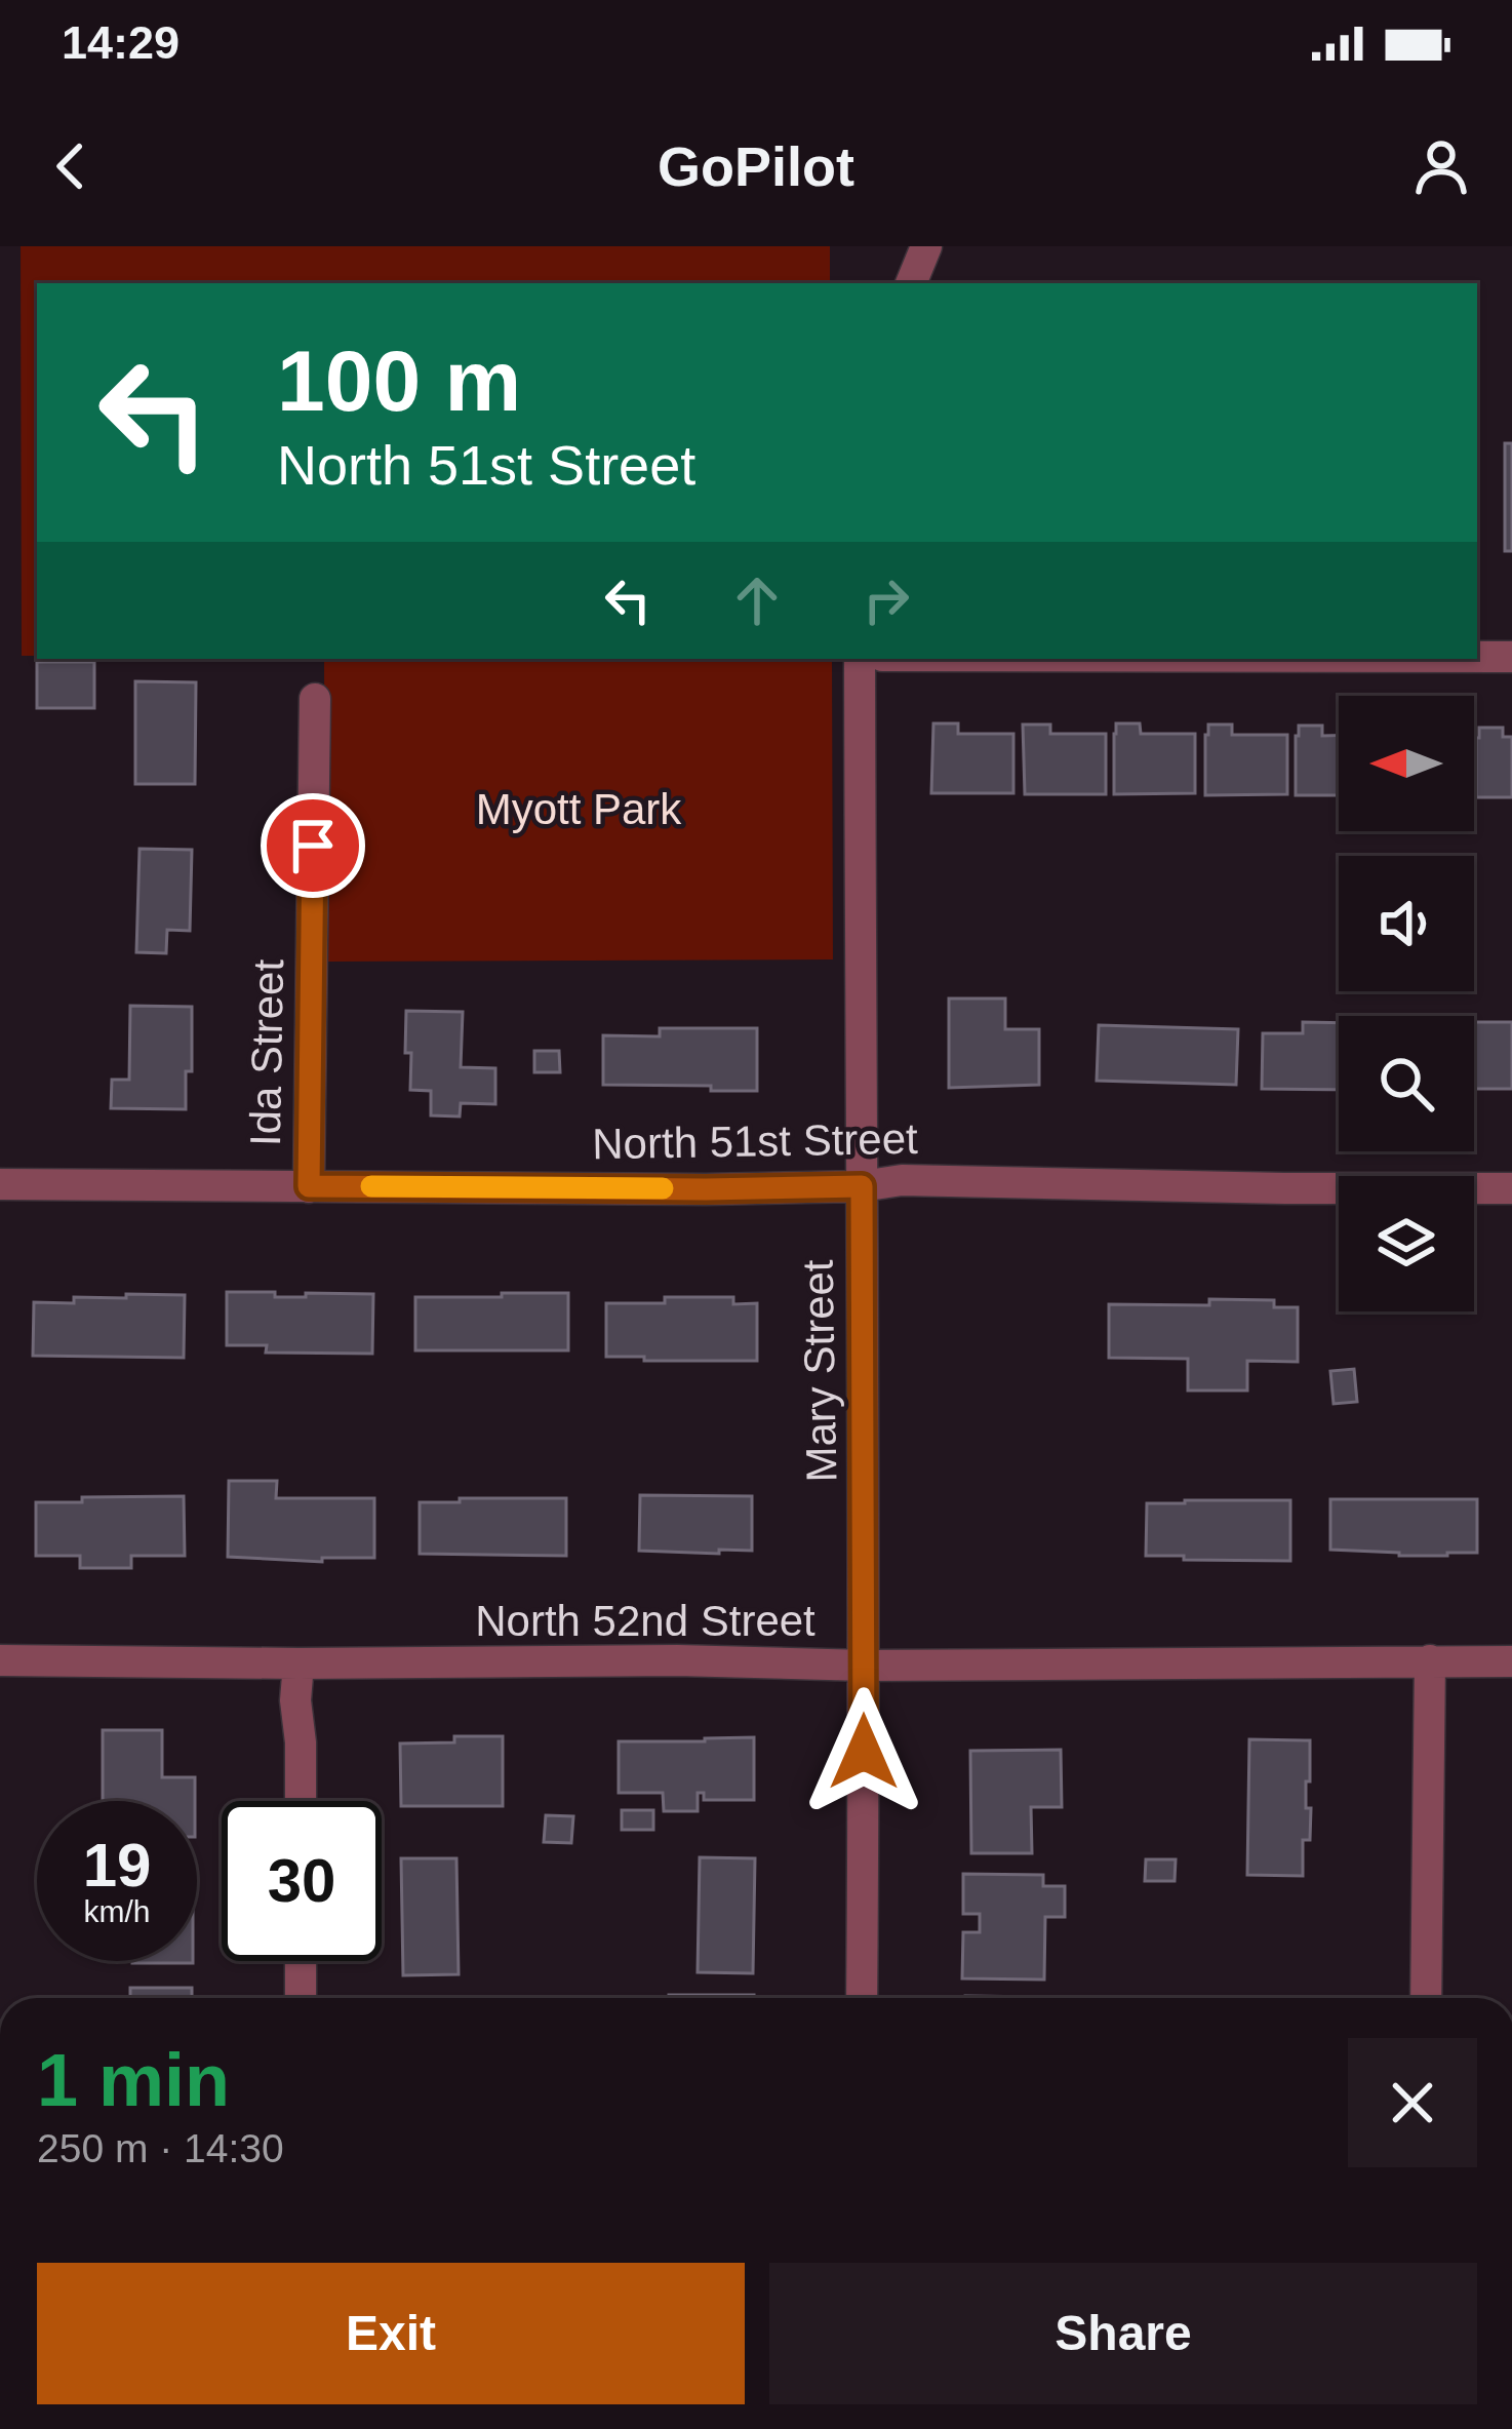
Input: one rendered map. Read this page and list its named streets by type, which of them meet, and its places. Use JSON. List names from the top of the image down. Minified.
{"streets":{"street":["Ida Street","North 51st Street","Mary Street","North 52nd Street"]},"crossings":[["Ida Street","North 51st Street"],["North 51st Street","Mary Street"],["Mary Street","North 52nd Street"]],"parks":["Myott Park"],"north":"left","page":{"status":"14:29","header":"GoPilot","turn":["100 m","North 51st Street"],"speed":"19 km/h","limit":"30","heading":["1 min","250 m · 14:30"],"buttons":["Exit","Share"]}}
